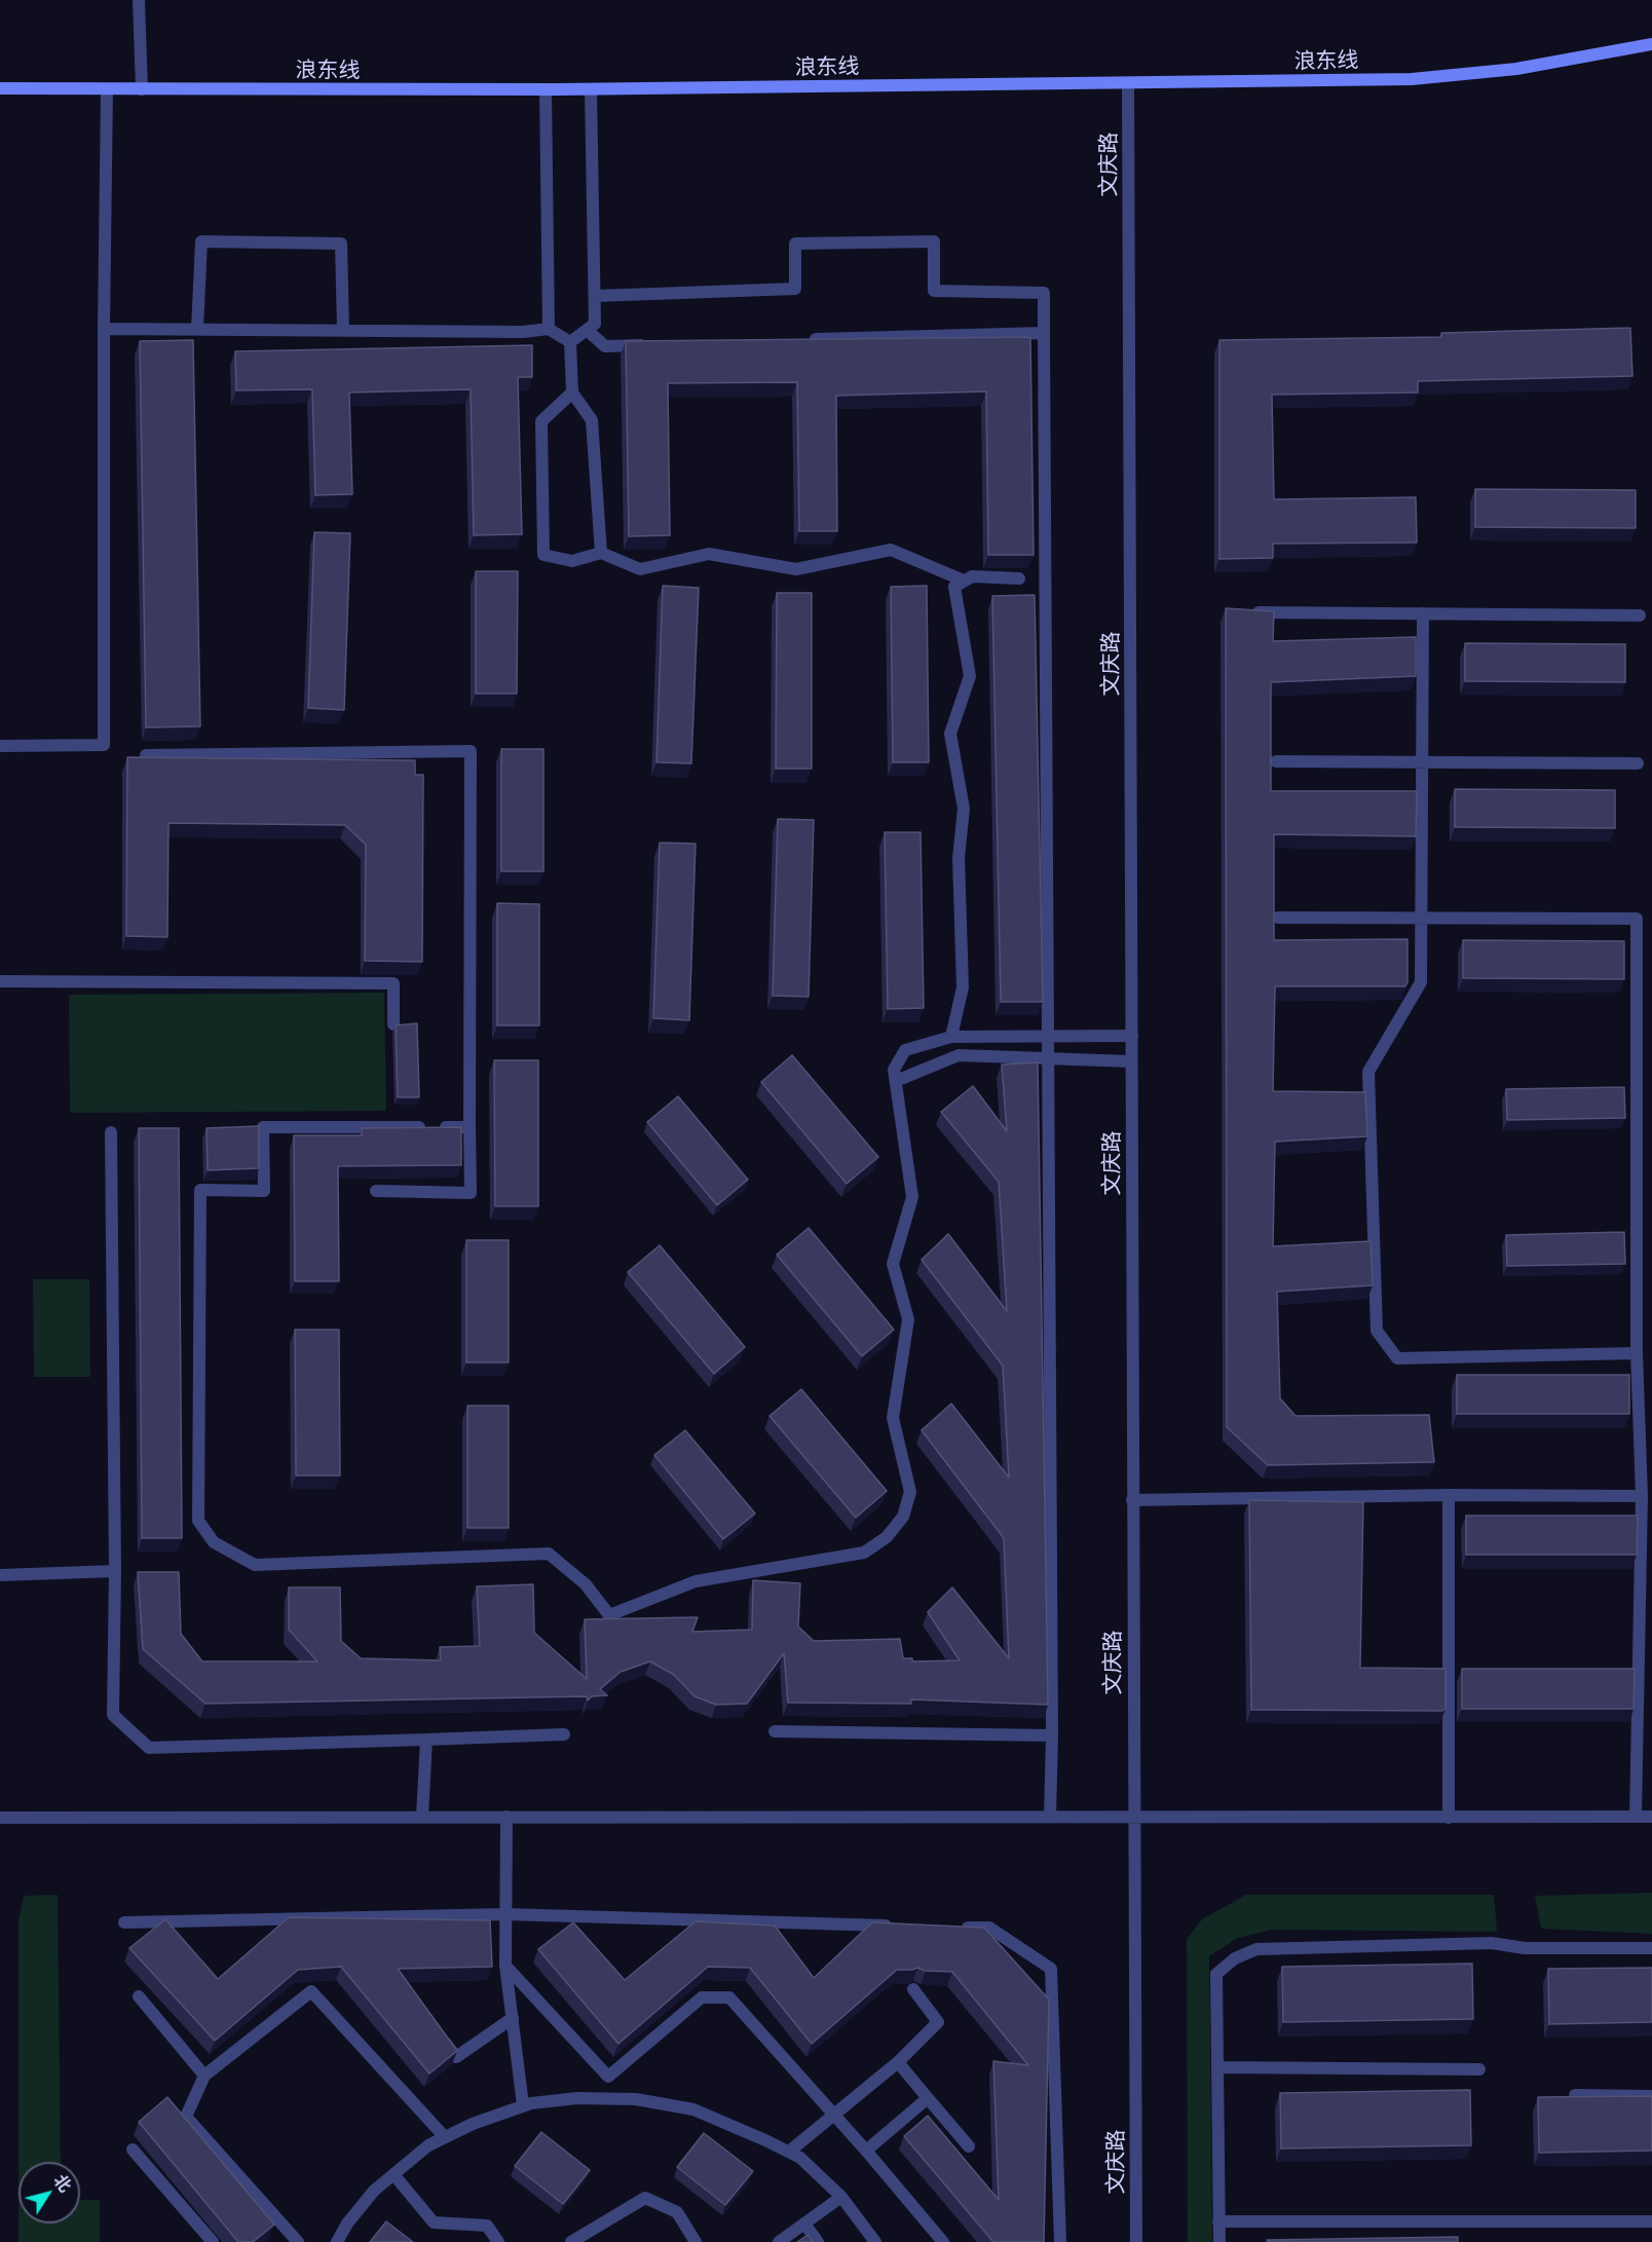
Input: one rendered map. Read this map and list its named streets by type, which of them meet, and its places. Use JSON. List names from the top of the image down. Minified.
{"streets":{"main road":["浪东线"],"street":["文庆路"]},"crossings":[["浪东线","文庆路"]],"north":"top right"}
